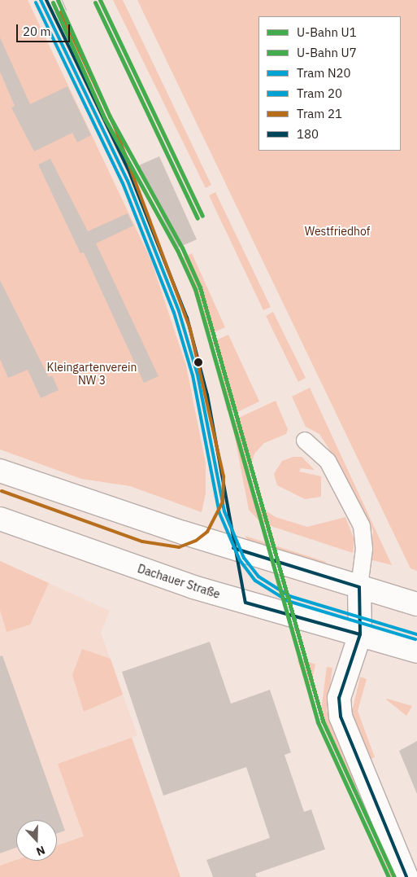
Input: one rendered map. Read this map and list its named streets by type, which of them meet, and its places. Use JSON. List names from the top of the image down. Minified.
{"streets":{"main road":["Dachauer Straße"]},"parks":["Westfriedhof","Kleingartenverein NW 3"],"lines":["metro line U1","tram line N20","transit line 180","metro line U7","tram line 20","tram line 21"],"legend":["U-Bahn U1","U-Bahn U7","Tram N20","Tram 20","Tram 21","180"],"scale_bar":"20 m","north":"bottom"}
